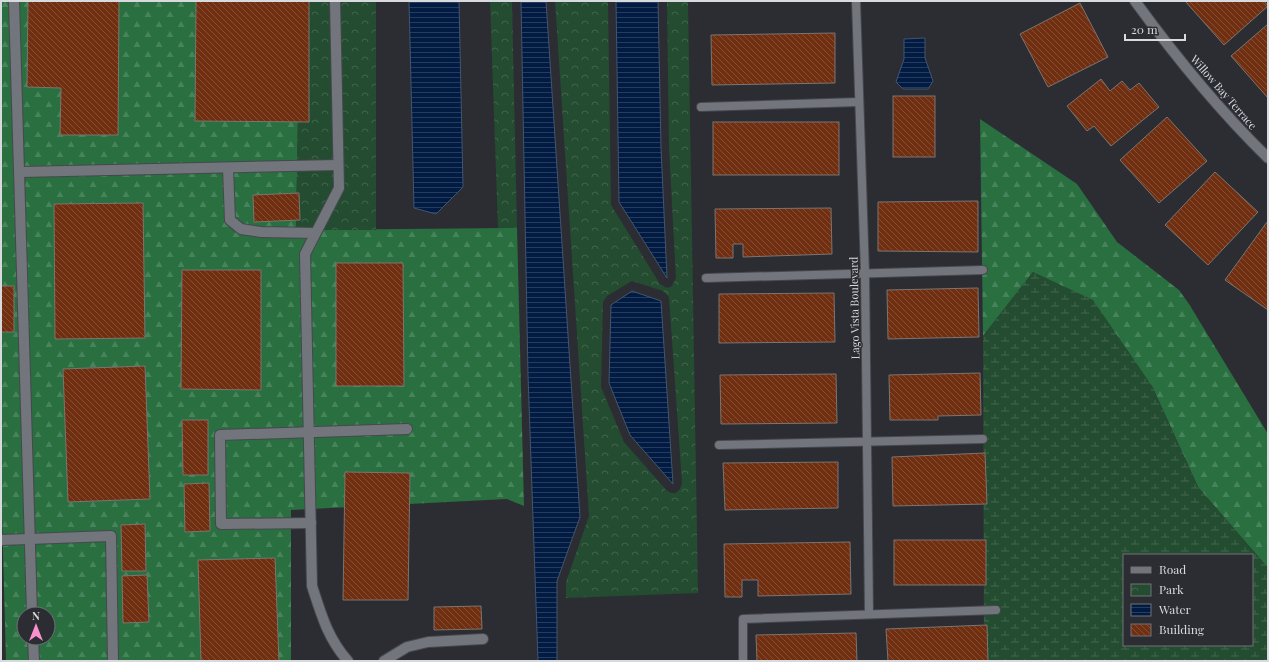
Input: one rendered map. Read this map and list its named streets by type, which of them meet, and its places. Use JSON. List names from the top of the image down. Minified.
{"streets":{"street":["Willow Bay Terrace"],"lane":["Lago Vista Boulevard"]},"legend":["Road","Park","Water","Building"],"scale_bar":"20 m","north":"top"}
